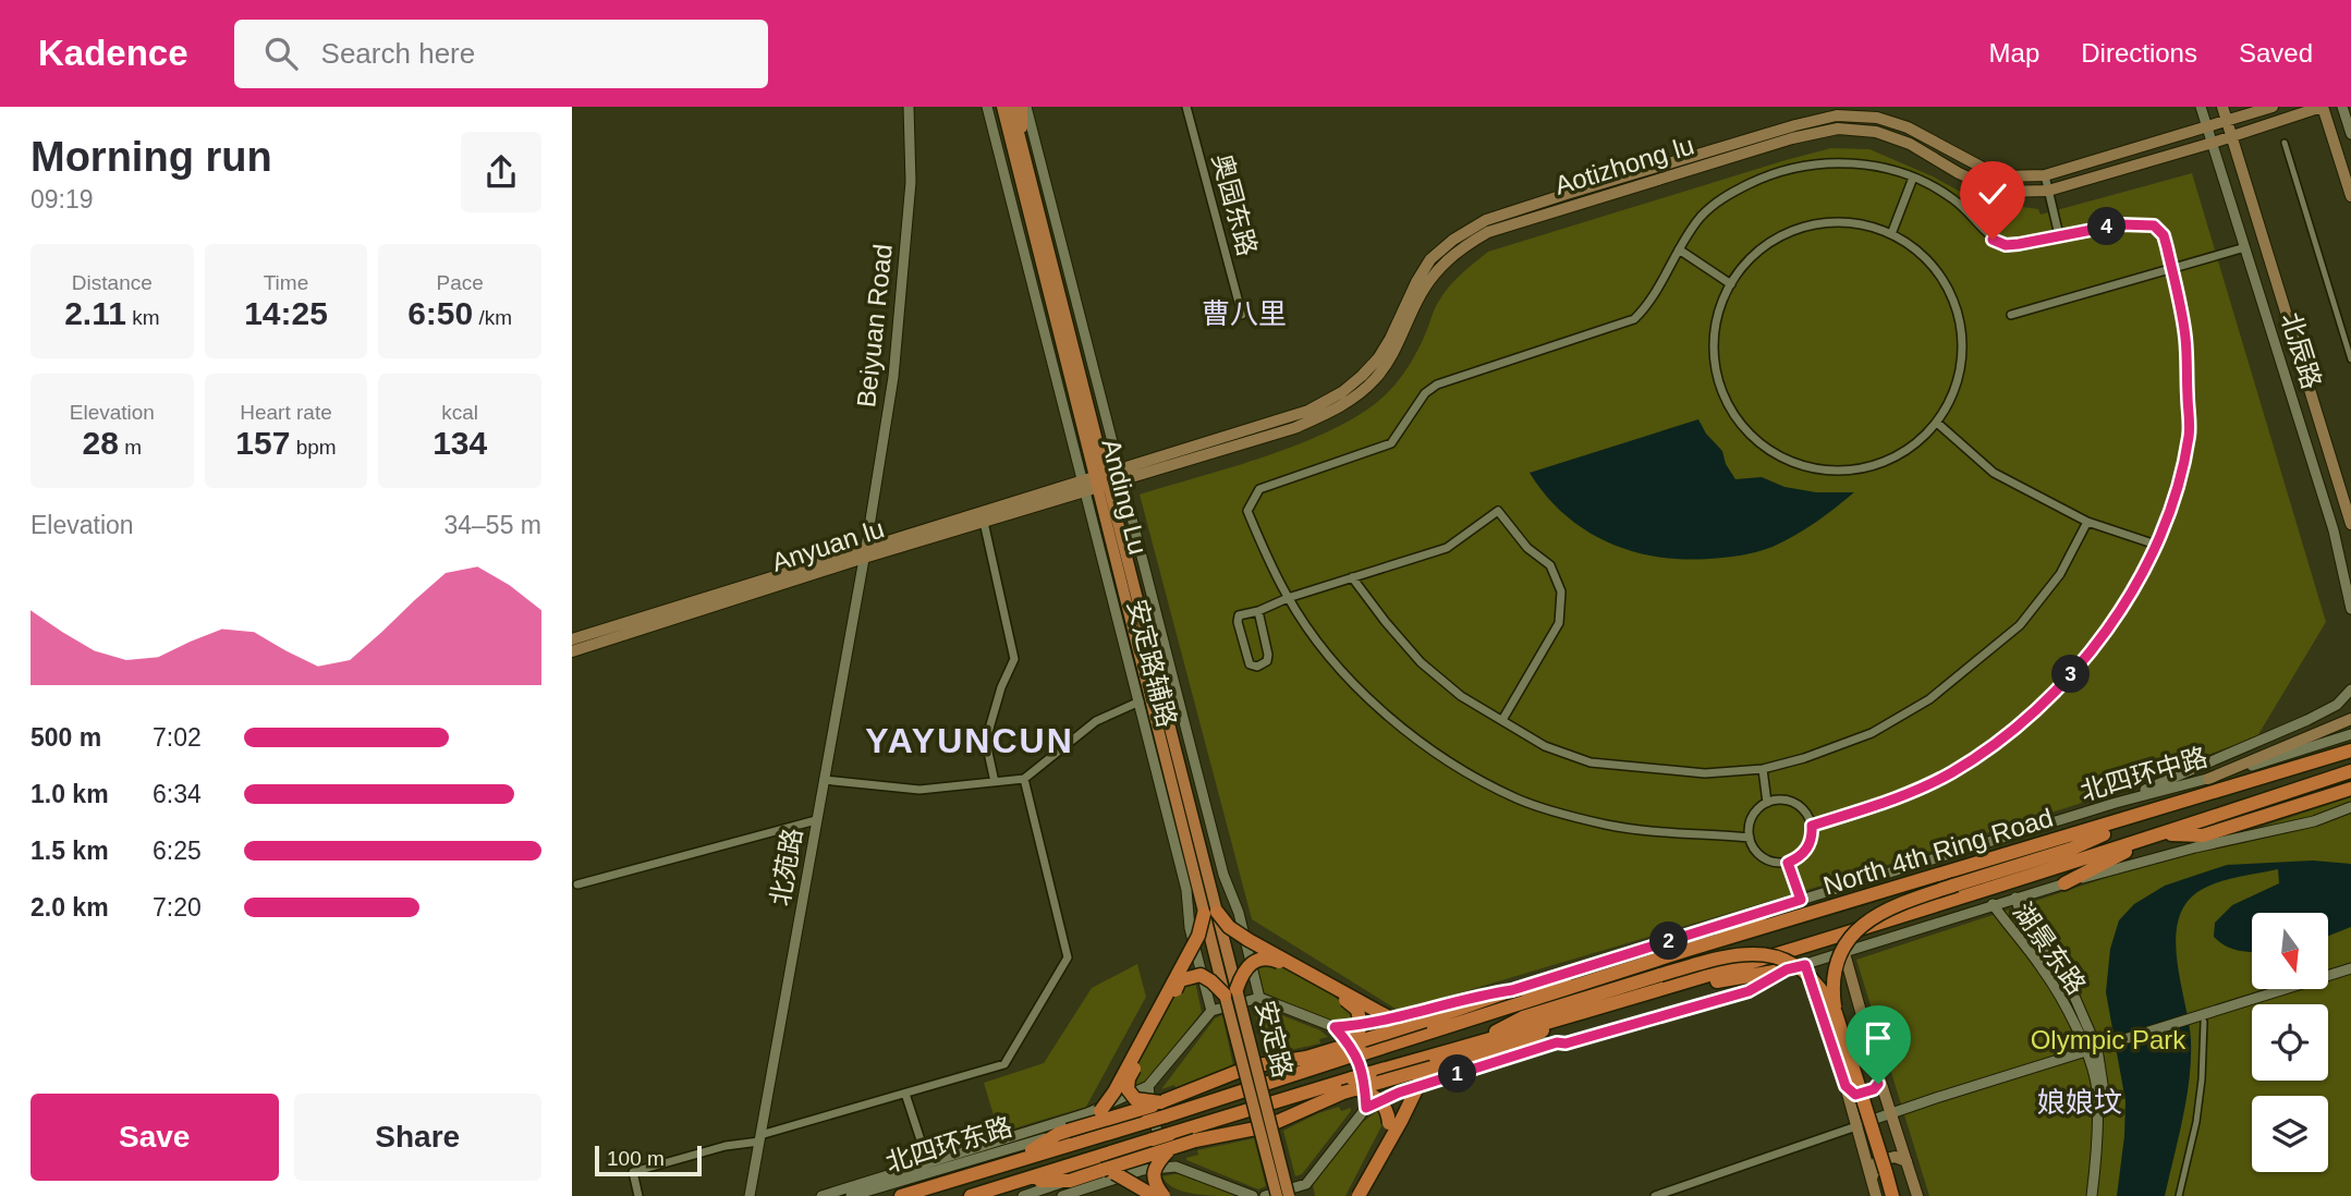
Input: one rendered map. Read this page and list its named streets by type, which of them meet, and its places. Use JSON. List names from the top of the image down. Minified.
{"streets":{"highway":["North 4th Ring Road"],"main road":["Aotizhong lu","北辰路","Anding Lu","Anyuan lu","安定路"],"street":["奥园东路","Beiyuan Road","安定路辅路","北四环中路","北苑路","湖景东路","北四环东路"]},"crossings":[["Aotizhong lu","北辰路"],["Aotizhong lu","Anding Lu"],["Aotizhong lu","Anyuan lu"],["Aotizhong lu","安定路辅路"],["Beiyuan Road","Anyuan lu"],["Beiyuan Road","北苑路"],["Anding Lu","Anyuan lu"],["Anding Lu","安定路辅路"],["Anding Lu","安定路"],["Anyuan lu","安定路辅路"],["Anyuan lu","北苑路"]],"districts":["曹八里","YAYUNCUN","娘娘坟"],"parks":["Olympic Park"],"scale_bar":"100 m","north":"bottom","page":{"header":"Kadence","search":"Search here","nav":["Map","Directions","Saved"],"heading":["Morning run","09:19"],"pins":["4","3","2","1"],"stats":[["Distance","2.11 km"],["Time","14:25"],["Pace","6:50 /km"],["Elevation","28 m"],["Heart rate","157 bpm"],["kcal","134"]],"chart":["Elevation","34–55 m"],"list":[{"name":"500 m","note":"7:02"},{"name":"1.0 km","note":"6:34"},{"name":"1.5 km","note":"6:25"},{"name":"2.0 km","note":"7:20"}],"buttons":["Save","Share"],"scale":"100 m"}}
